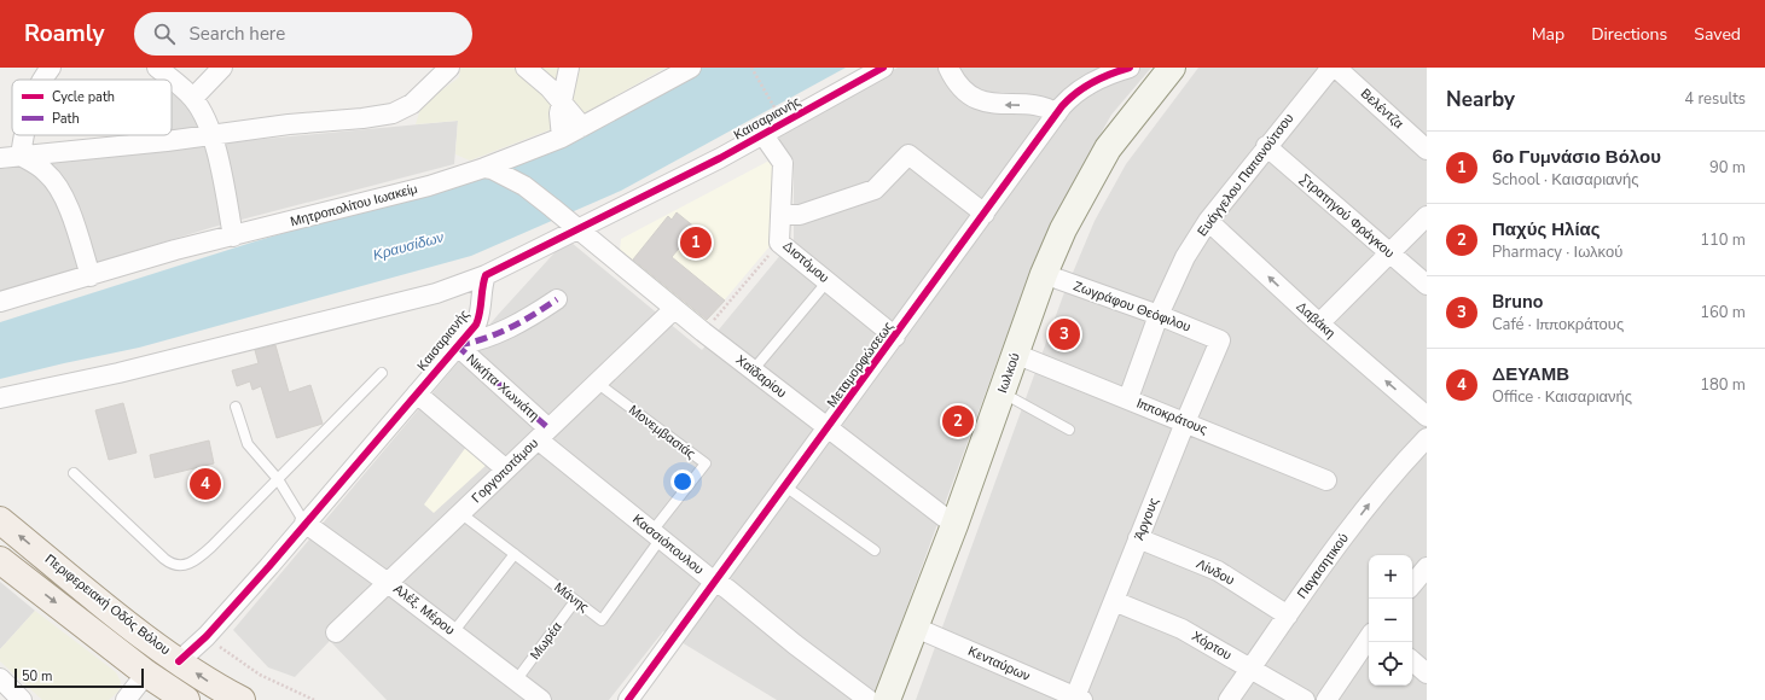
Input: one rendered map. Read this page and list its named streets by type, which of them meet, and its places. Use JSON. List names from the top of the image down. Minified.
{"streets":{"main road":["Ιωλκού","Περιφερειακή Οδός Βόλου"],"street":["Βελέντζα","Καισαριανής","Ευάγγελου Παπανούτσου","Μητροπολίτου Ιωακείμ","Στρατηγού Φράγκου","Διστόμου","Ζωγράφου Θεόφιλου","Δαβάκη","Μεταμορφώσεως","Χαϊδαρίου","Νικήτα Χωνιάτη","Ιπποκράτους","Γοργοποτάμου","Άργους","Κασσιόπουλου","Παγασητικού","Λίνδου","Αλέξ. Μέρου","Χόρτου","Κενταύρων"],"lane":["Μονεμβασιάς","Μάνης","Μωρέα"]},"crossings":[["Καισαριανής","Διστόμου"],["Καισαριανής","Χαϊδαρίου"],["Καισαριανής","Νικήτα Χωνιάτη"],["Καισαριανής","Περιφερειακή Οδός Βόλου"],["Καισαριανής","Αλέξ. Μέρου"],["Ευάγγελου Παπανούτσου","Στρατηγού Φράγκου"],["Ευάγγελου Παπανούτσου","Ζωγράφου Θεόφιλου"],["Ευάγγελου Παπανούτσου","Δαβάκη"],["Ευάγγελου Παπανούτσου","Ιπποκράτους"],["Μητροπολίτου Ιωακείμ","Χαϊδαρίου"],["Διστόμου","Μεταμορφώσεως"],["Ζωγράφου Θεόφιλου","Ιωλκού"],["Ζωγράφου Θεόφιλου","Άργους"],["Μεταμορφώσεως","Χαϊδαρίου"],["Μεταμορφώσεως","Κασσιόπουλου"],["Ιωλκού","Χαϊδαρίου"],["Ιωλκού","Ιπποκράτους"],["Ιωλκού","Κενταύρων"],["Χαϊδαρίου","Γοργοποτάμου"],["Νικήτα Χωνιάτη","Γοργοποτάμου"],["Νικήτα Χωνιάτη","Κασσιόπουλου"],["Ιπποκράτους","Άργους"],["Μονεμβασιάς","Γοργοποτάμου"],["Μονεμβασιάς","Κασσιόπουλου"],["Μονεμβασιάς","Μάνης"],["Γοργοποτάμου","Κασσιόπουλου"],["Γοργοποτάμου","Μάνης"],["Γοργοποτάμου","Αλέξ. Μέρου"],["Άργους","Λίνδου"],["Άργους","Χόρτου"],["Άργους","Κενταύρων"],["Κασσιόπουλου","Μάνης"],["Παγασητικού","Λίνδου"],["Παγασητικού","Χόρτου"],["Μάνης","Μωρέα"],["Αλέξ. Μέρου","Μωρέα"]],"one_way":["Δαβάκη","Παγασητικού"],"water":["Κραυσίδων"],"legend":["Cycle path","Path"],"scale_bar":"50 m","page":{"header":"Roamly","search":"Search here","nav":["Map","Directions","Saved"],"heading":["Nearby","4 results"],"list":[{"mark":"1","name":"6ο Γυμνάσιο Βόλου","note":"School · Καισαριανής","value":"90 m"},{"mark":"2","name":"Παχύς Ηλίας","note":"Pharmacy · Ιωλκού","value":"110 m"},{"mark":"3","name":"Bruno","note":"Café · Ιπποκράτους","value":"160 m"},{"mark":"4","name":"ΔΕΥΑΜΒ","note":"Office · Καισαριανής","value":"180 m"}],"pins":["1","3","2","4"],"map_buttons":["+","−"],"scale":"50 m"}}
